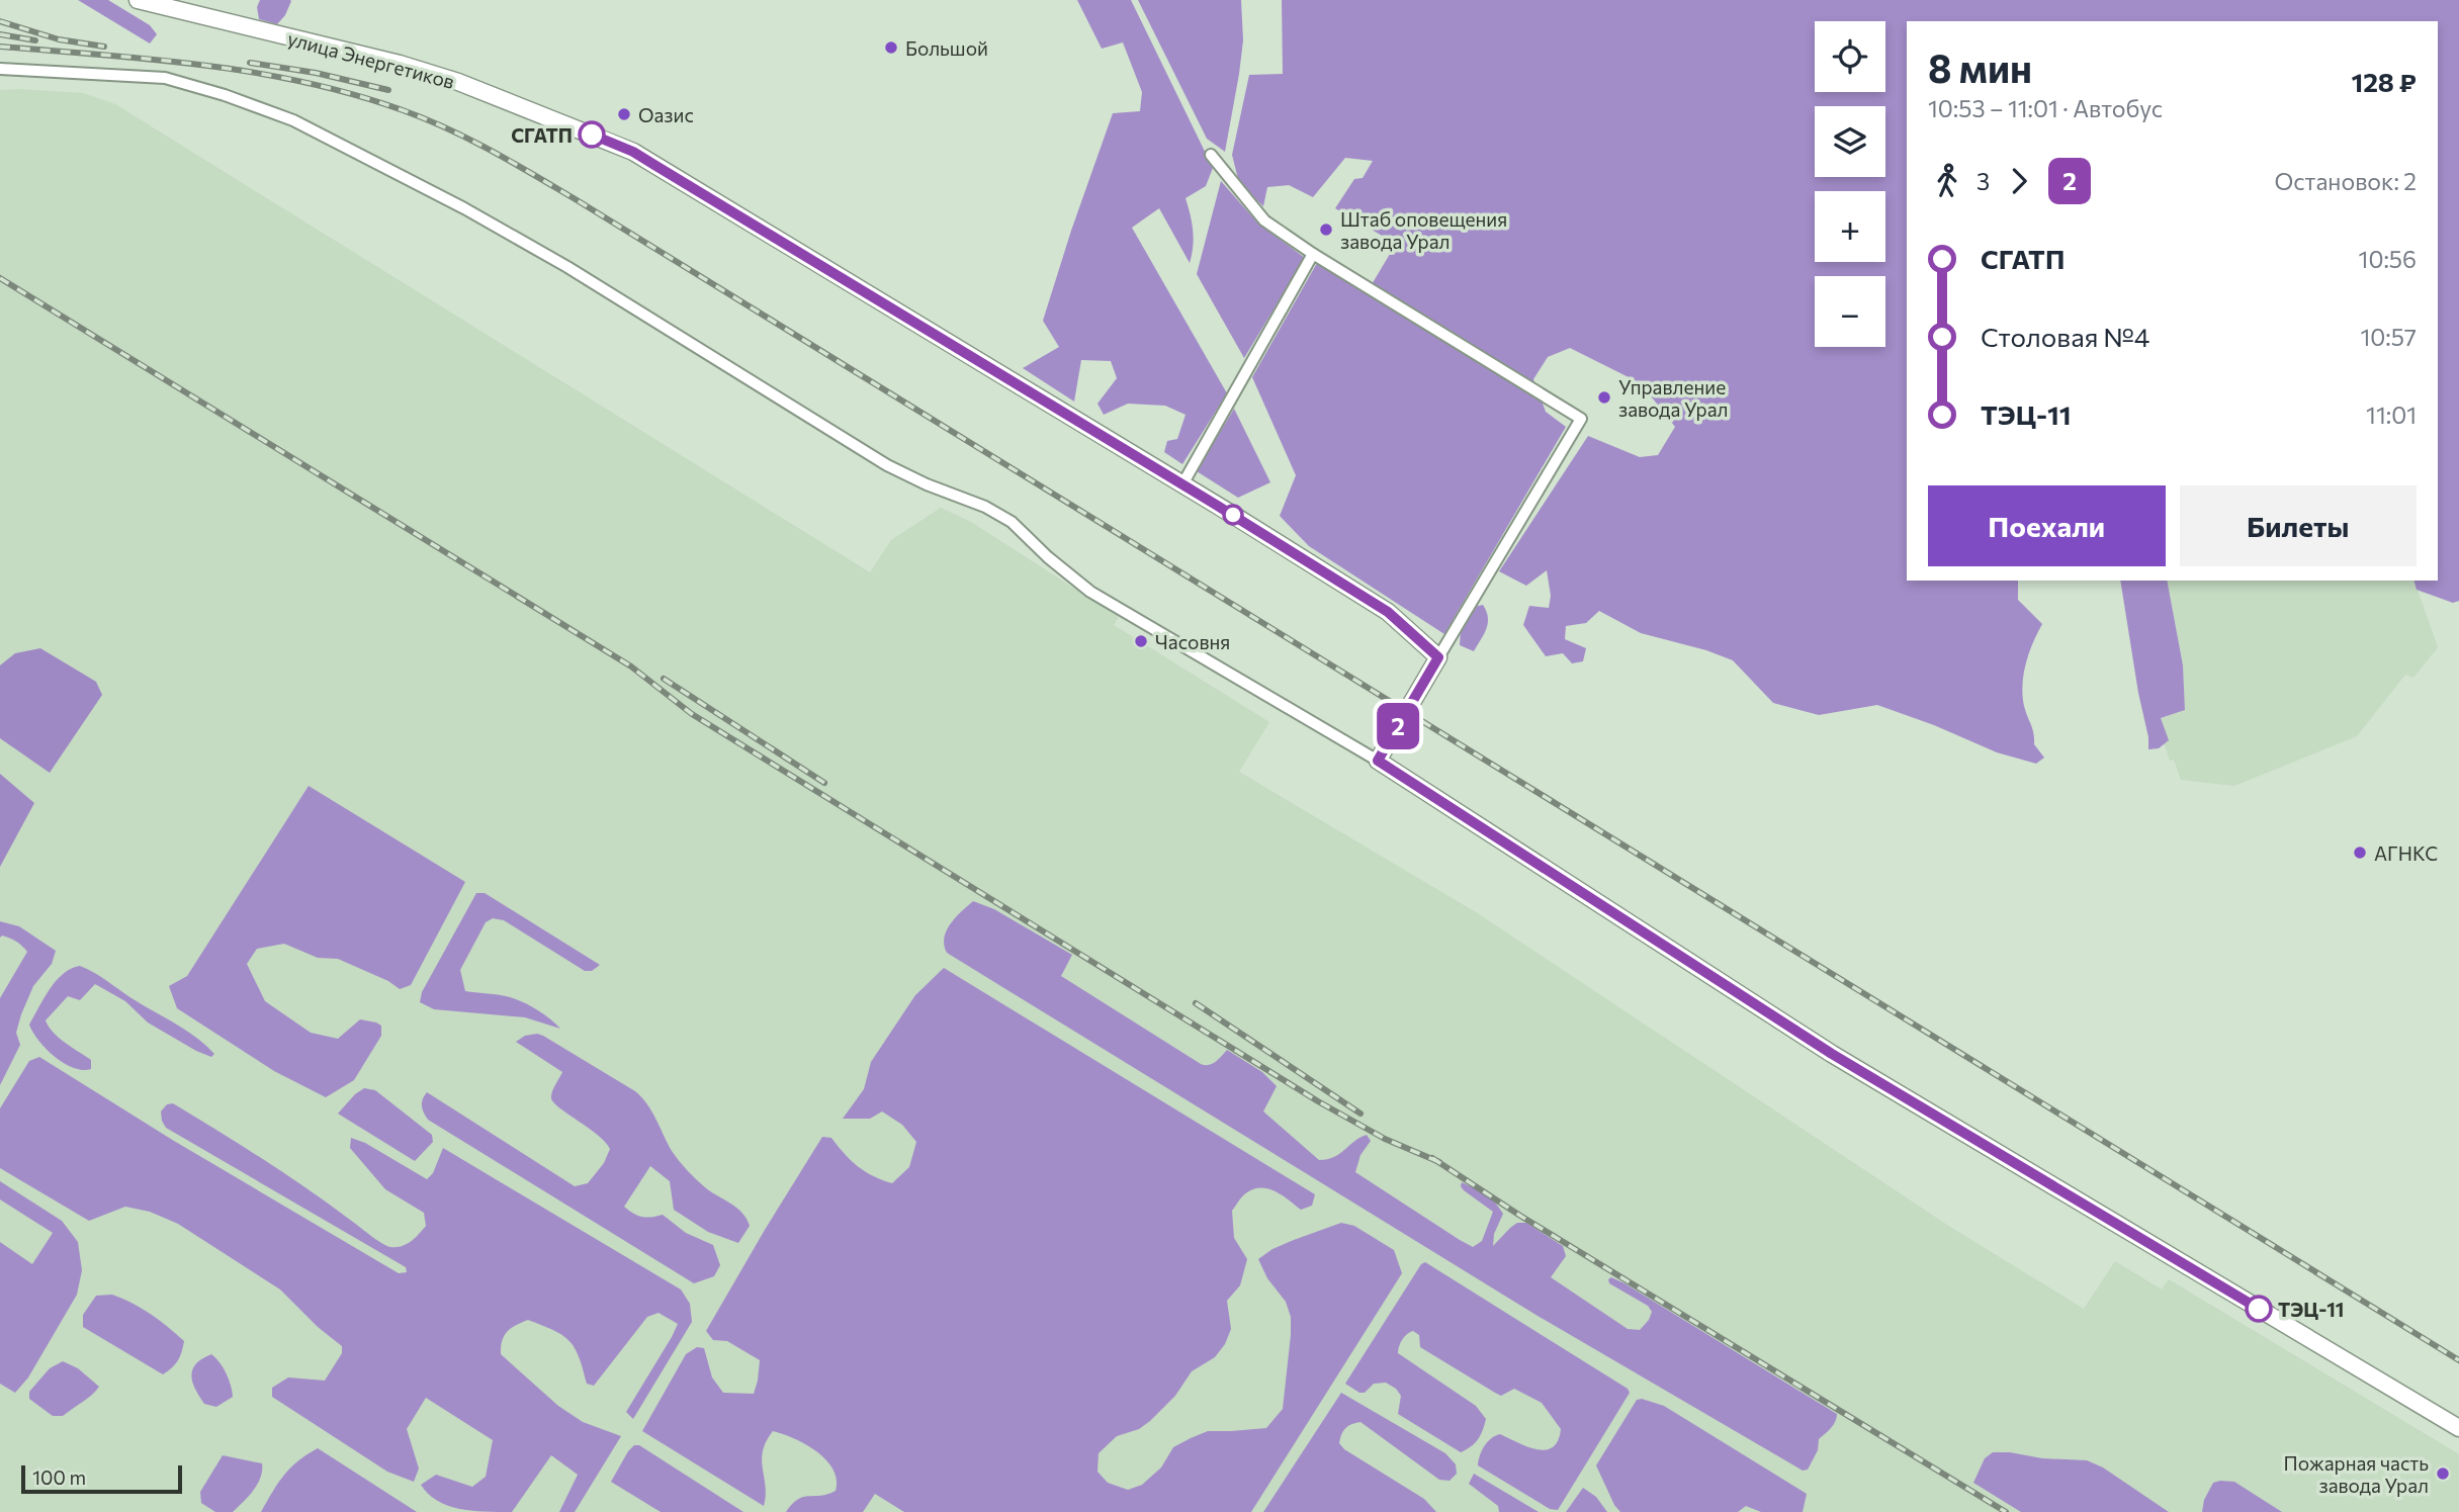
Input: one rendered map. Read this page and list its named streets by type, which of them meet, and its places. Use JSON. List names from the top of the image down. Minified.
{"streets":{"street":["улица Энергетиков"]},"places":["Большой","Оазис","СГАТП","Штаб оповещения завода Урал","Управление завода Урал","Часовня","АГНКС","ТЭЦ-11","Пожарная часть завода Урал"],"lines":["bus line 2"],"scale_bar":"100 m","page":{"on_map":"2","map_buttons":["+","−"],"heading":["8 мин","10:53 – 11:01 · Автобус","128 ₽"],"legs":["3","2","Остановок: 2"],"list":[{"name":"СГАТП","value":"10:56"},{"name":"Столовая №4","value":"10:57"},{"name":"ТЭЦ-11","value":"11:01"}],"buttons":["Поехали","Билеты"],"scale":"100 m"}}
